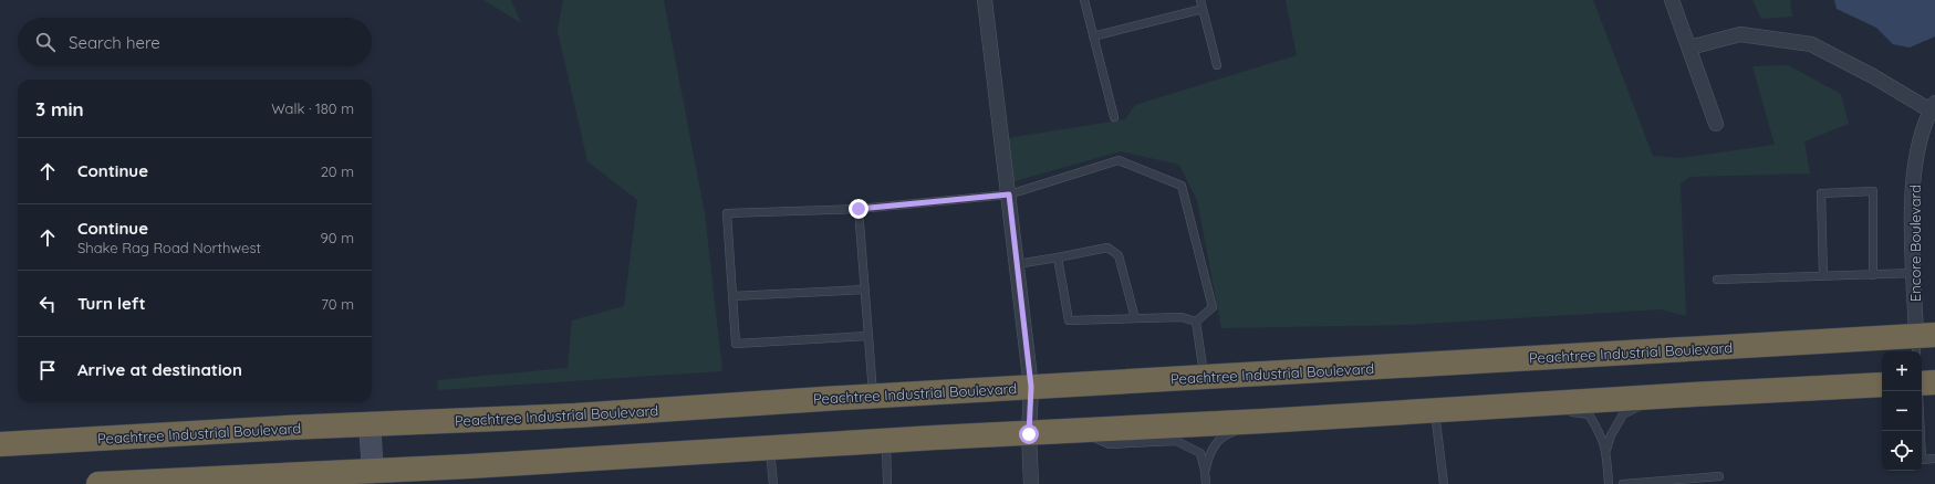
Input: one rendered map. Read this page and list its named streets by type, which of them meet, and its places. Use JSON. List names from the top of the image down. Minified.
{"streets":{"highway":["Peachtree Industrial Boulevard"],"street":["Encore Boulevard"]},"crossings":[["Encore Boulevard","Peachtree Industrial Boulevard"]],"page":{"search":"Search here","heading":["3 min","Walk · 180 m"],"list":[["Continue","20 m"],["Continue","Shake Rag Road Northwest","90 m"],["Turn left","70 m"],"Arrive at destination"],"map_buttons":["+","−"]}}
